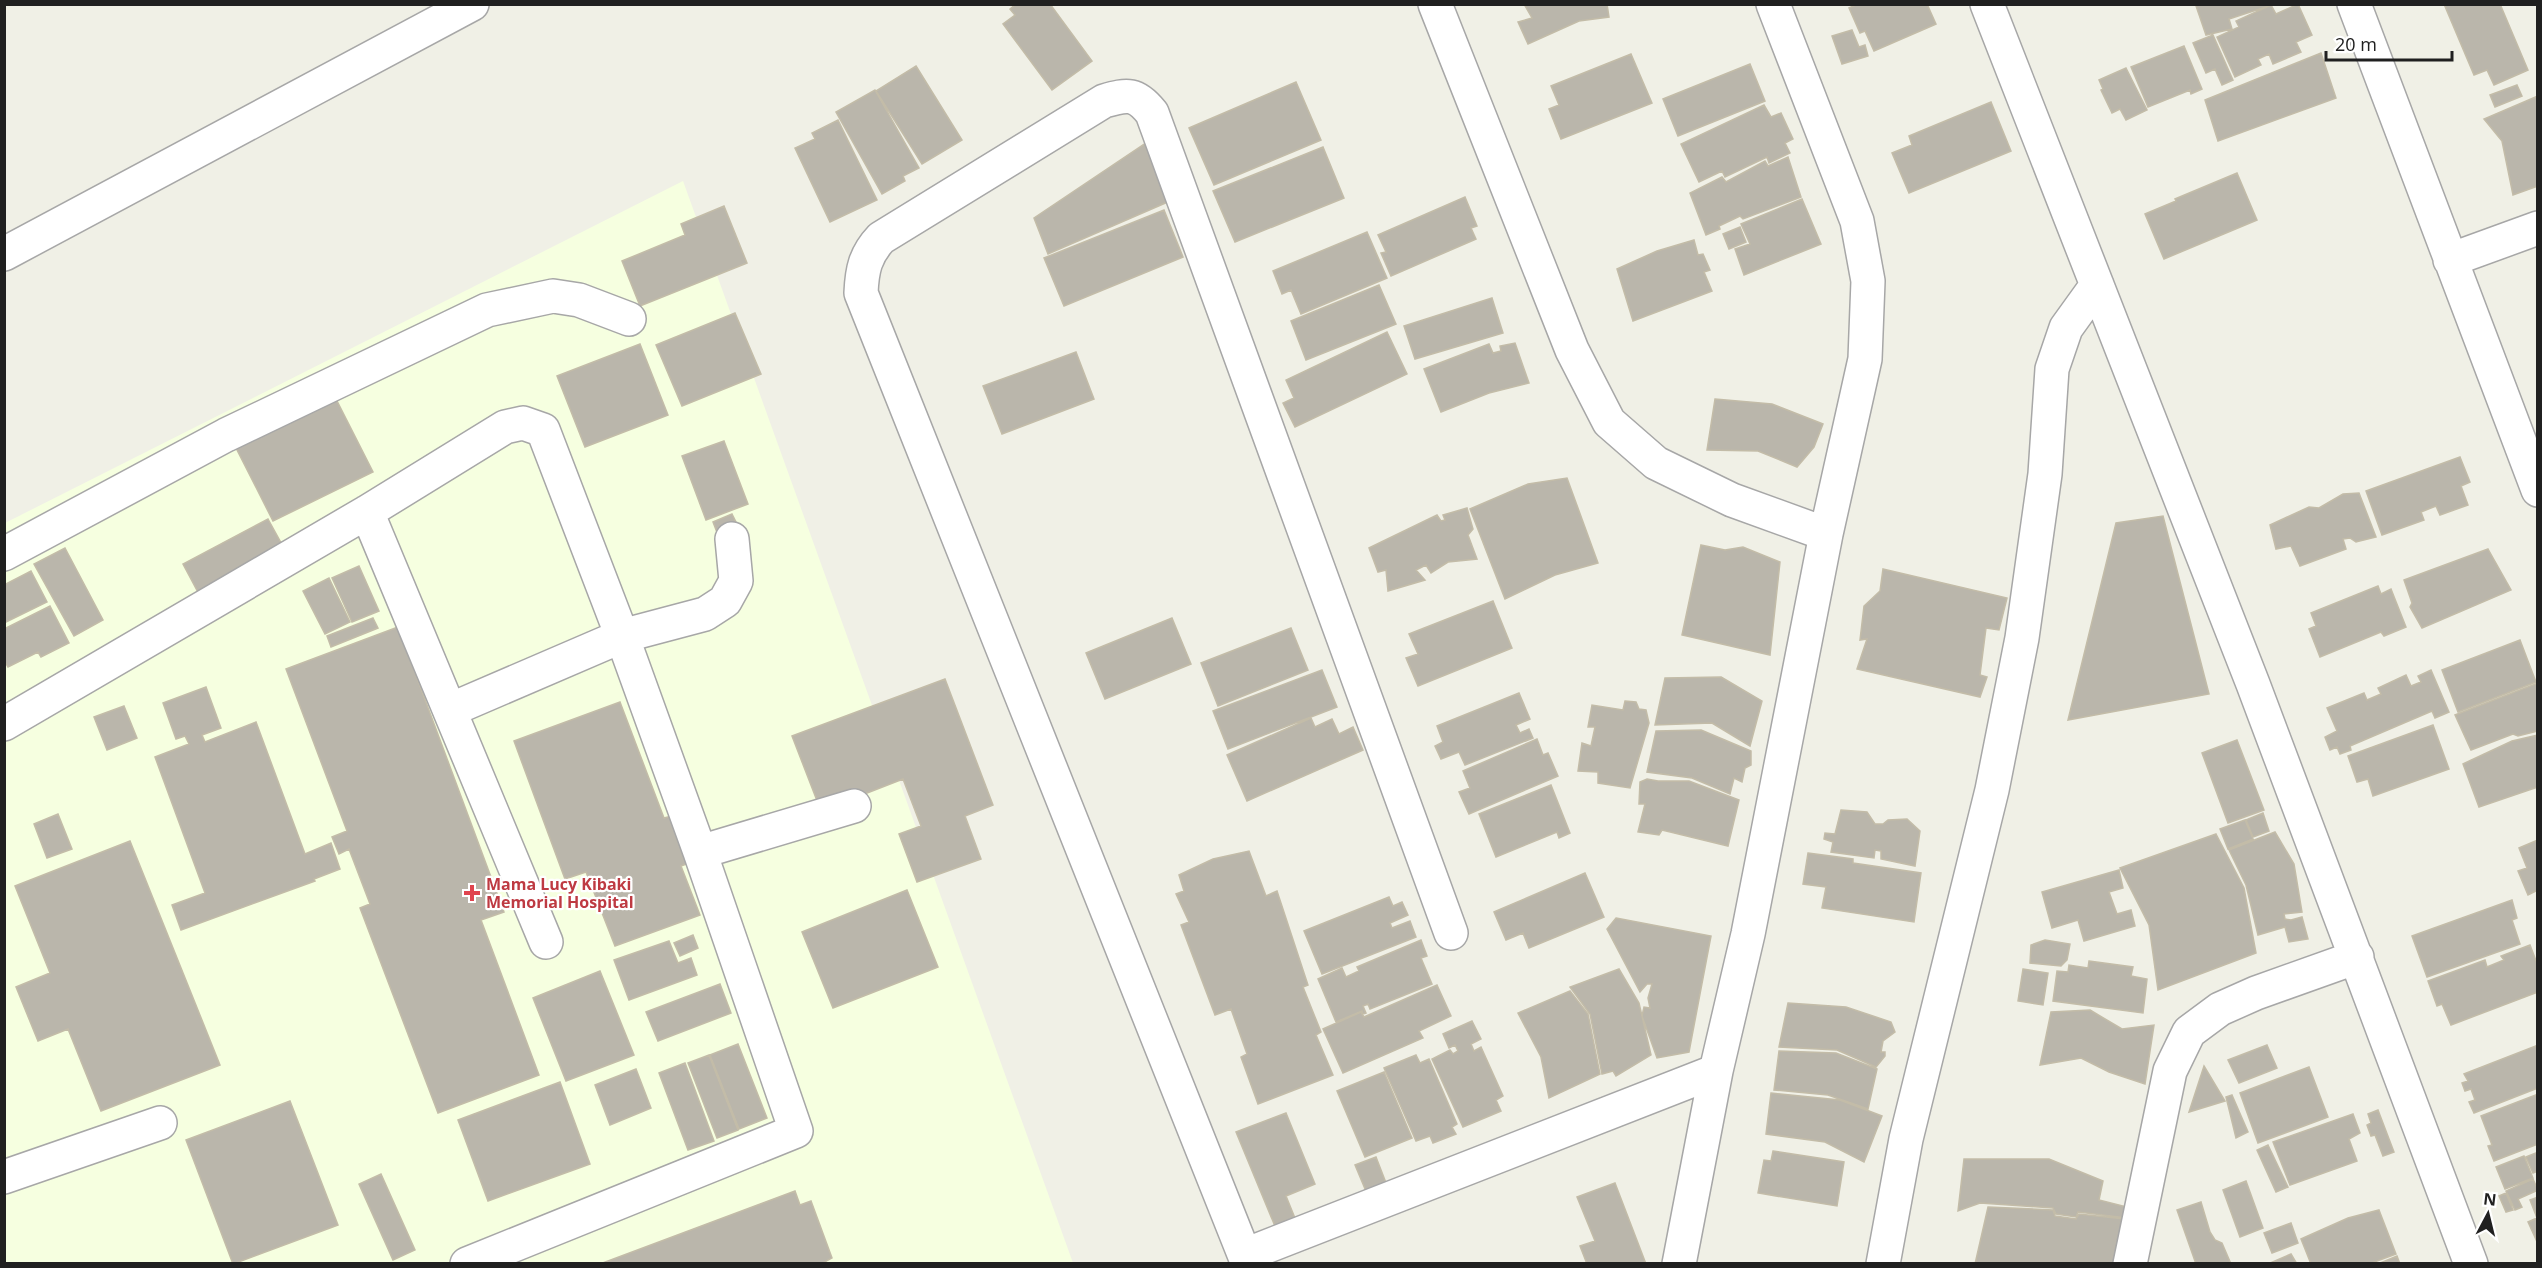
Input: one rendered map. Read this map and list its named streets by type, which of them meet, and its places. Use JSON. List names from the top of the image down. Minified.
{"places":{"health":["Mama Lucy Kibaki Memorial Hospital"]},"scale_bar":"20 m","north":"top"}
